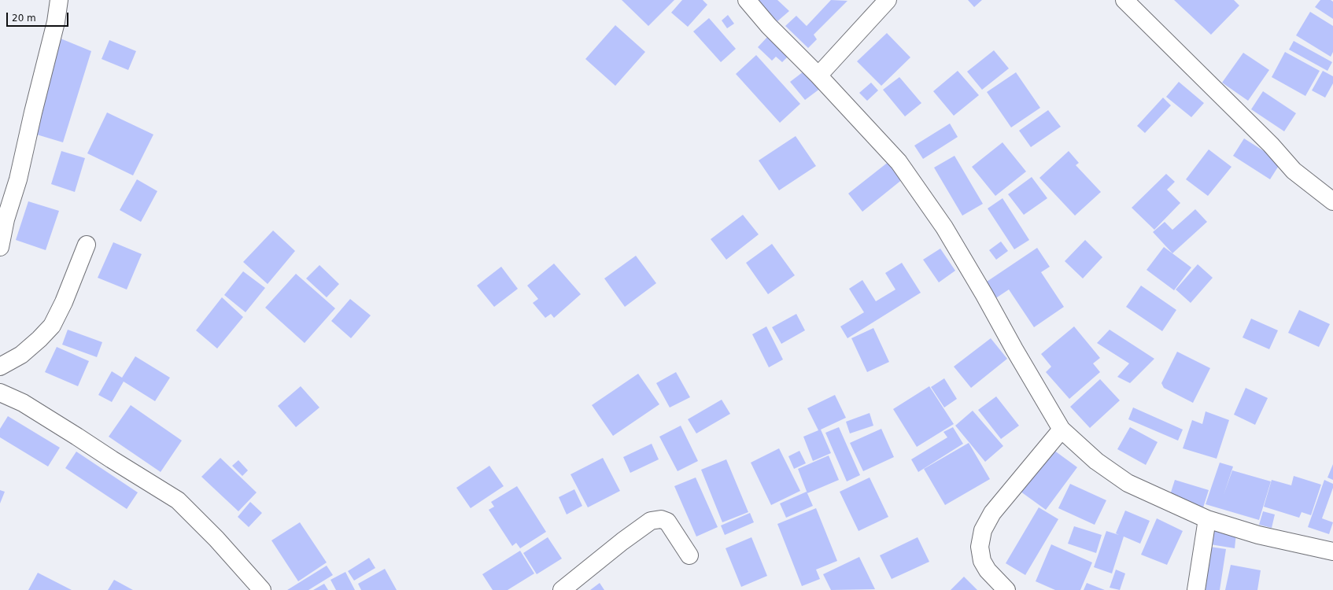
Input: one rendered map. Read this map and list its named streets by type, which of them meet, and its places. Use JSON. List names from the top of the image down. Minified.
{"scale_bar":"20 m"}
